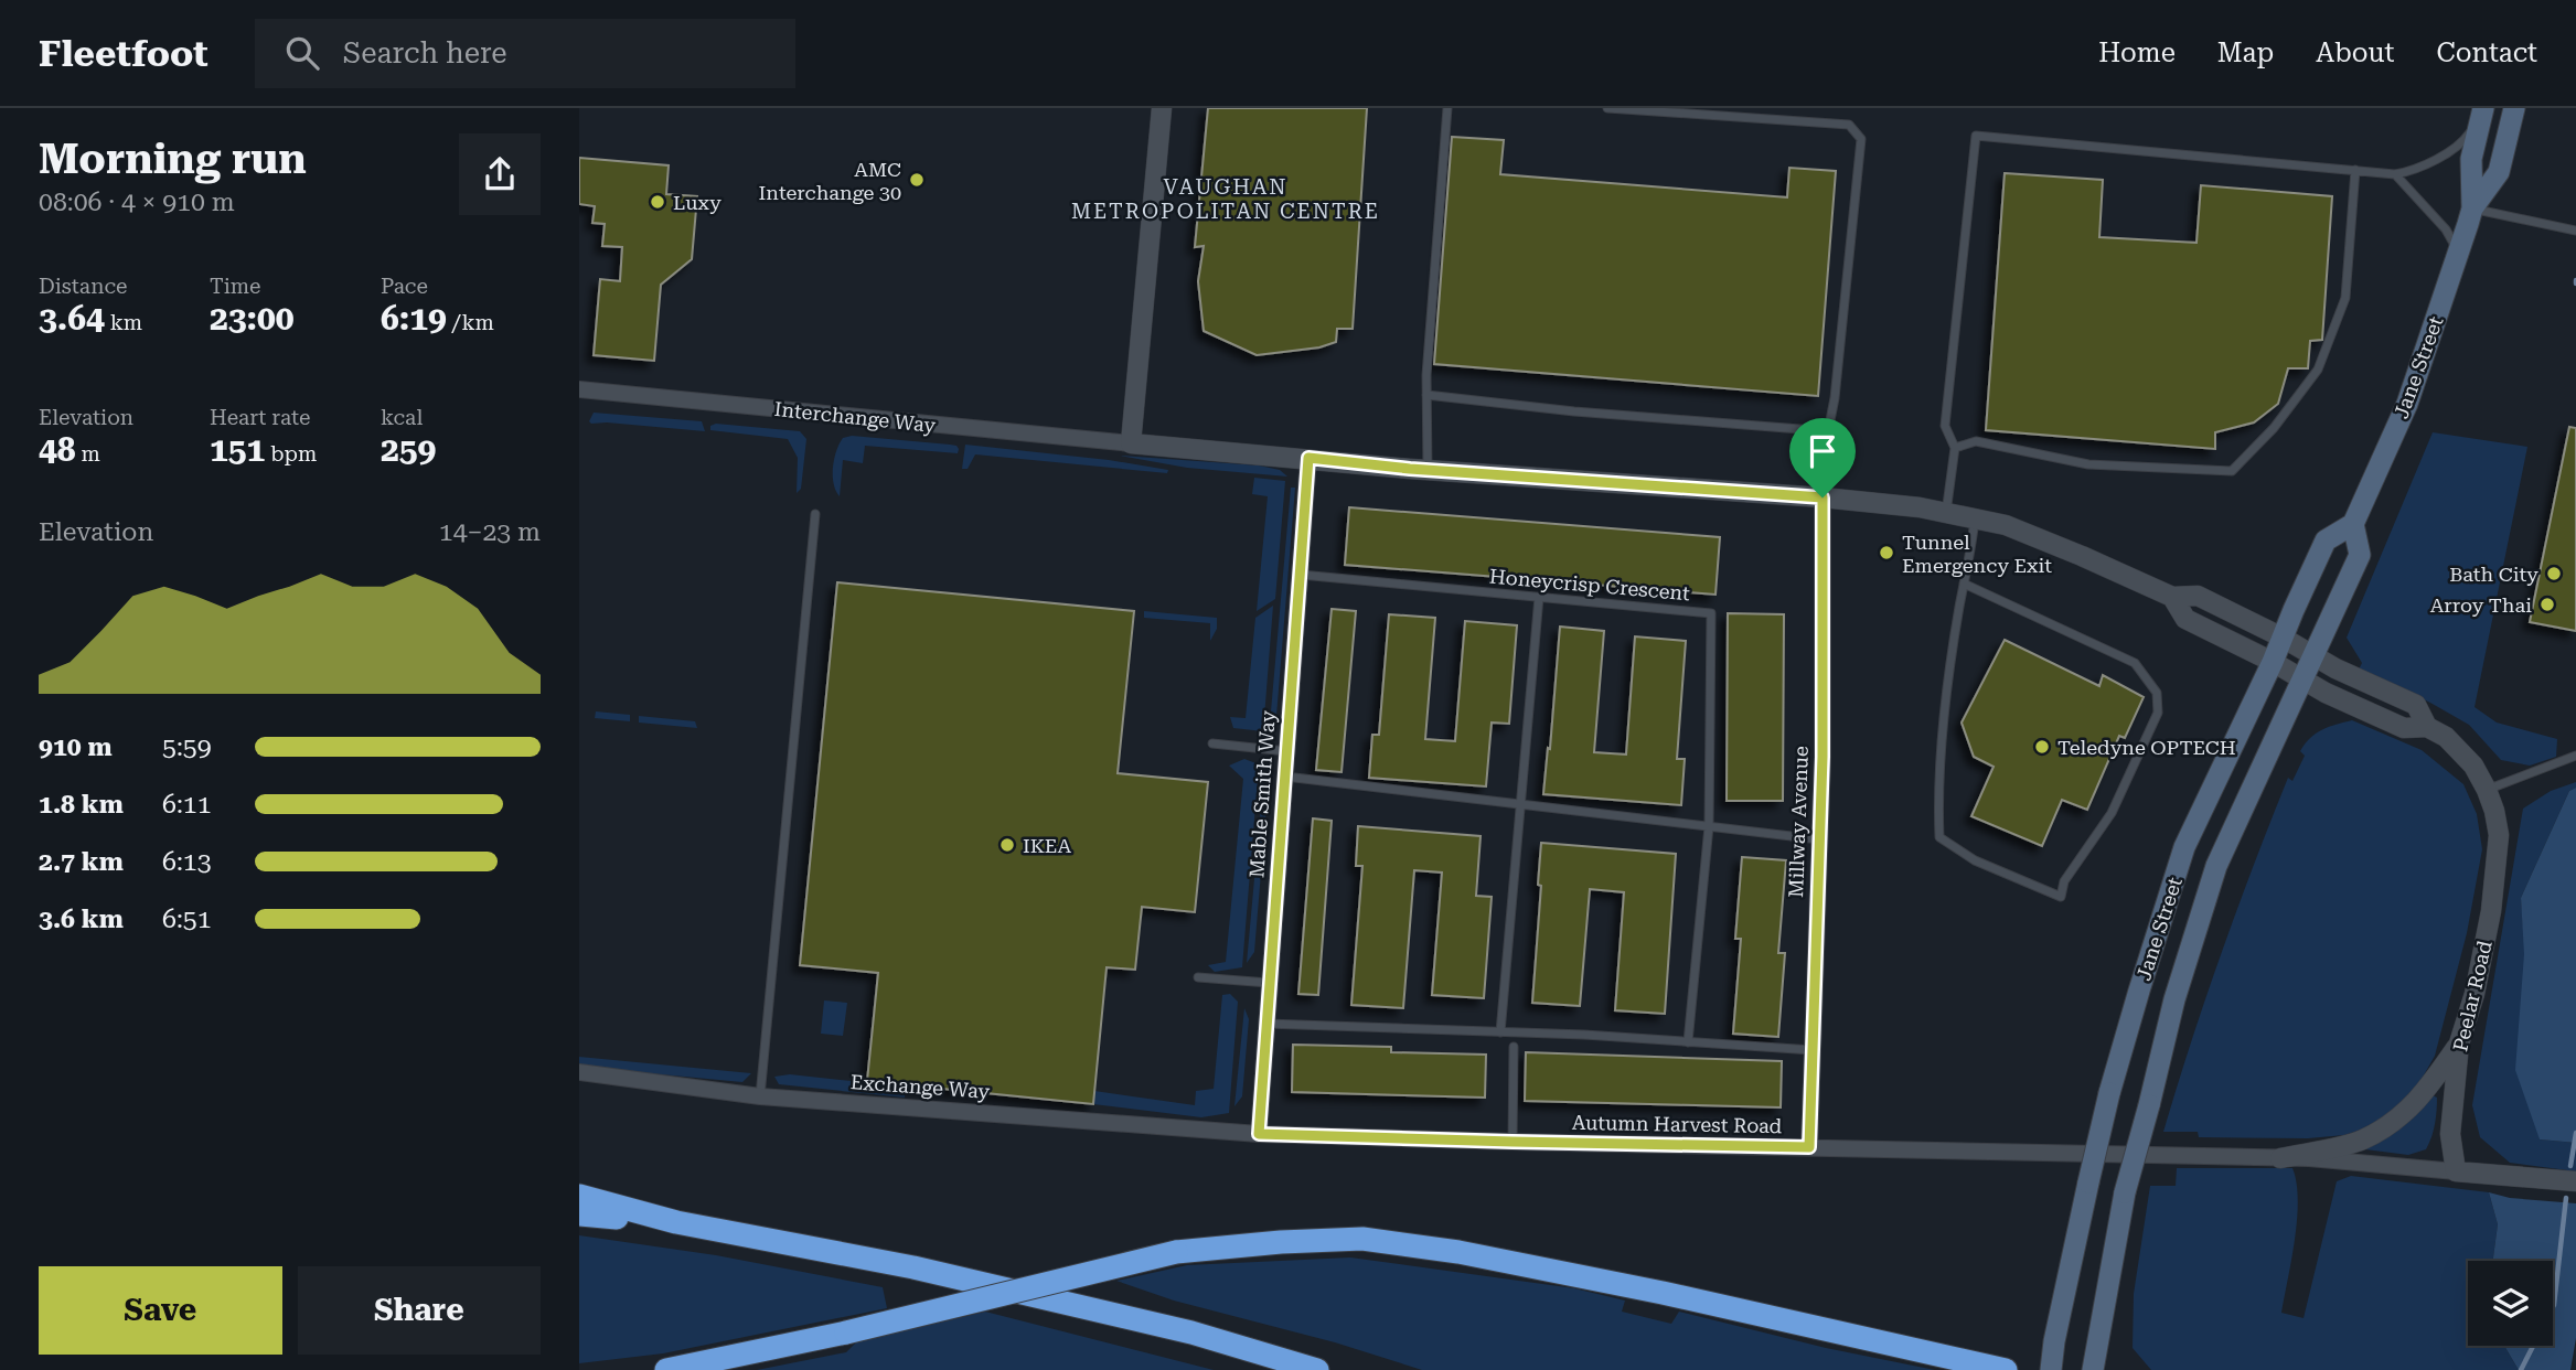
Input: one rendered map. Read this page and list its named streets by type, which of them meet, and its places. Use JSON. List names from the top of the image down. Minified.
{"streets":{"main road":["Jane Street"],"street":["Interchange Way","Mable Smith Way","Millway Avenue","Peelar Road","Exchange Way","Autumn Harvest Road"],"lane":["Honeycrisp Crescent"]},"crossings":[["Jane Street","Interchange Way"],["Jane Street","Peelar Road"],["Interchange Way","Mable Smith Way"],["Interchange Way","Millway Avenue"],["Interchange Way","Peelar Road"],["Honeycrisp Crescent","Mable Smith Way"],["Mable Smith Way","Exchange Way"],["Mable Smith Way","Autumn Harvest Road"],["Millway Avenue","Autumn Harvest Road"],["Peelar Road","Autumn Harvest Road"],["Exchange Way","Autumn Harvest Road"]],"districts":["VAUGHAN METROPOLITAN CENTRE"],"places":["AMC Interchange 30","Luxy","Tunnel Emergency Exit","Bath City","Arroy Thai","Teledyne OPTECH","IKEA"],"page":{"header":"Fleetfoot","search":"Search here","nav":["Home","Map","About","Contact"],"heading":["Morning run","08:06 · 4 × 910 m"],"stats":[["Distance","3.64 km"],["Time","23:00"],["Pace","6:19 /km"],["Elevation","48 m"],["Heart rate","151 bpm"],["kcal","259"]],"chart":["Elevation","14–23 m"],"list":[{"name":"910 m","note":"5:59"},{"name":"1.8 km","note":"6:11"},{"name":"2.7 km","note":"6:13"},{"name":"3.6 km","note":"6:51"}],"buttons":["Save","Share"]}}
